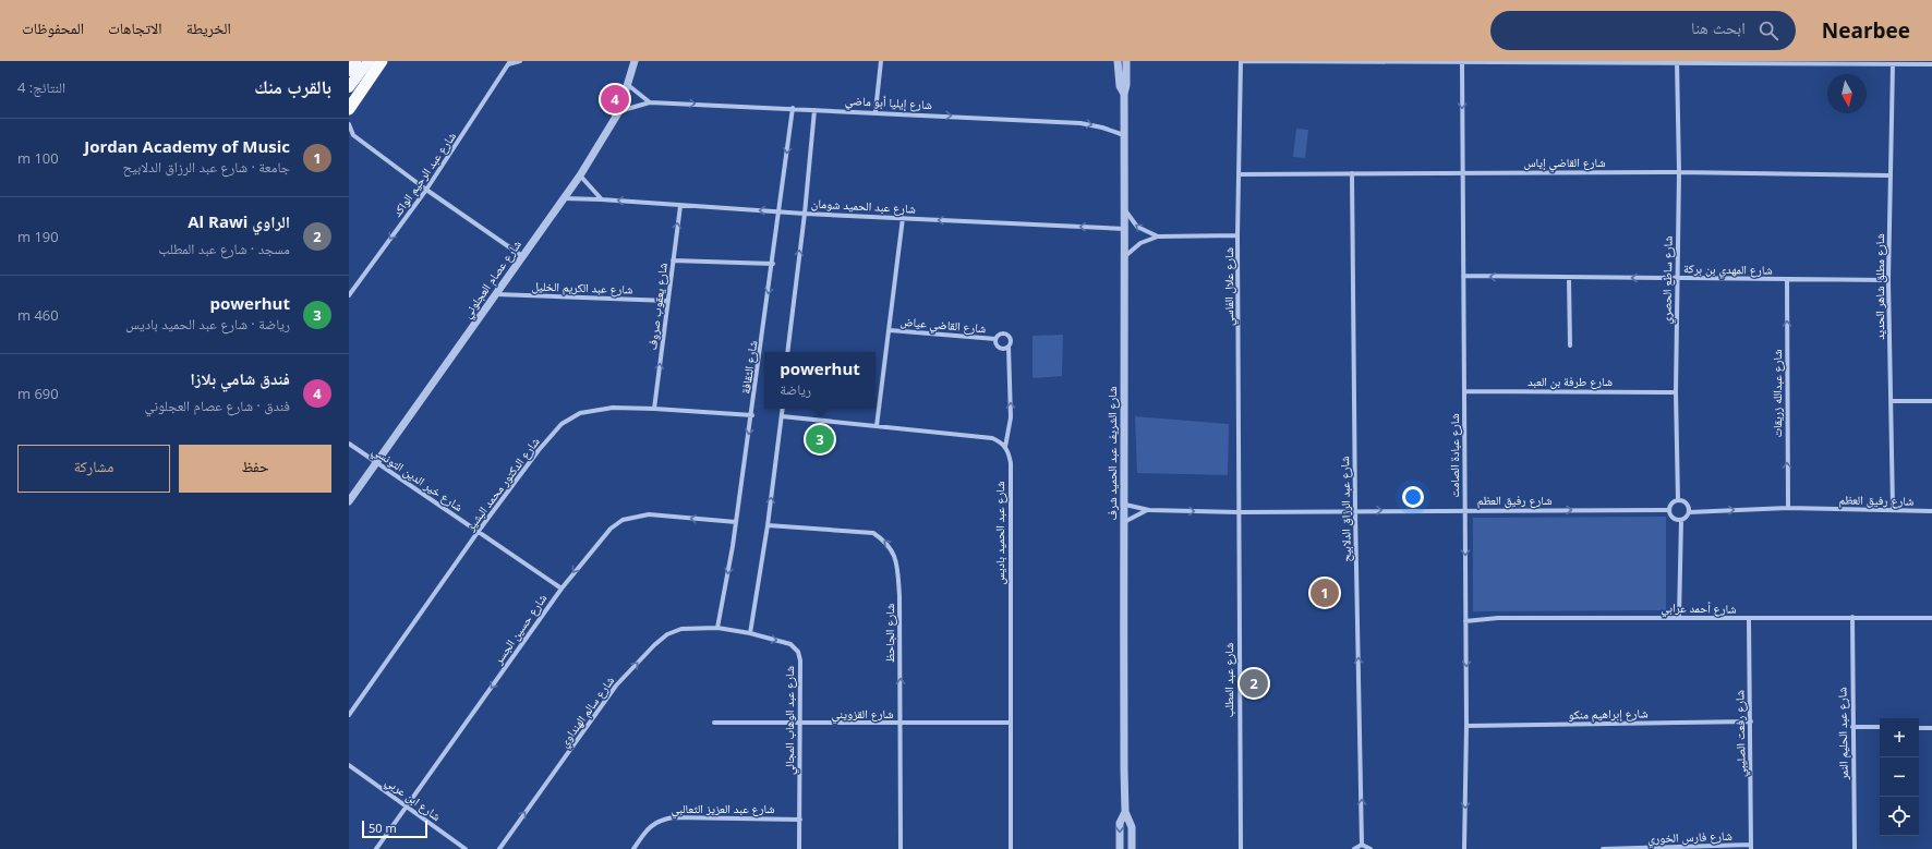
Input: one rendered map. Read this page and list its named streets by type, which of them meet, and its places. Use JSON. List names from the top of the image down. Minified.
{"streets":{"street":["شارع إيليا أبو ماضي","شارع القاضي إياس","شارع عبد الرحيم الواكد","شارع عبد الحميد شومان","شارع المهدي بن بركة","شارع عصام العجلوني","شارع ساطع الحصري","شارع علال الفاسي","شارع مطلق شاهر الحديد","شارع عبد الكريم الخليل","شارع يعقوب صروف","شارع القاضي عياض","شارع الثقافة","شارع طرفة بن العبد","شارع عبدالله زريقات","شارع الشريف عبد الحميد شرف","شارع عبادة الصامت","شارع خير الدين التونسي","شارع الدكتور محمد البشير","شارع رفيق العظم","شارع عبد الرزاق الدلابيح","شارع عبد الحميد باديس","شارع أحمد عرابي","شارع حسين الجسر","شارع الجاحظ","شارع عبد المطلب","شارع سالم الهنداوي","شارع القزويني","شارع إبراهيم منكو","شارع عبد الوهاب المجالي","شارع رفعت الصليبي","شارع عبد الحليم النمر","شارع ابن عربي","شارع عبد العزيز الثعالبي","شارع فارس الخوري"]},"crossings":[["شارع إيليا أبو ماضي","شارع عصام العجلوني"],["شارع إيليا أبو ماضي","شارع الثقافة"],["شارع إيليا أبو ماضي","شارع الشريف عبد الحميد شرف"],["شارع القاضي إياس","شارع ساطع الحصري"],["شارع القاضي إياس","شارع علال الفاسي"],["شارع القاضي إياس","شارع مطلق شاهر الحديد"],["شارع القاضي إياس","شارع عبادة الصامت"],["شارع القاضي إياس","شارع عبد الرزاق الدلابيح"],["شارع عبد الحميد شومان","شارع عصام العجلوني"],["شارع عبد الحميد شومان","شارع يعقوب صروف"],["شارع عبد الحميد شومان","شارع الثقافة"],["شارع عبد الحميد شومان","شارع الشريف عبد الحميد شرف"],["شارع المهدي بن بركة","شارع ساطع الحصري"],["شارع المهدي بن بركة","شارع مطلق شاهر الحديد"],["شارع المهدي بن بركة","شارع عبدالله زريقات"],["شارع المهدي بن بركة","شارع عبادة الصامت"],["شارع عصام العجلوني","شارع عبد الكريم الخليل"],["شارع عصام العجلوني","شارع خير الدين التونسي"],["شارع ساطع الحصري","شارع علال الفاسي"],["شارع ساطع الحصري","شارع طرفة بن العبد"],["شارع ساطع الحصري","شارع رفيق العظم"],["شارع علال الفاسي","شارع مطلق شاهر الحديد"],["شارع علال الفاسي","شارع عبادة الصامت"],["شارع علال الفاسي","شارع رفيق العظم"],["شارع علال الفاسي","شارع عبد المطلب"],["شارع مطلق شاهر الحديد","شارع رفيق العظم"],["شارع عبد الكريم الخليل","شارع يعقوب صروف"],["شارع يعقوب صروف","شارع الدكتور محمد البشير"],["شارع الثقافة","شارع الدكتور محمد البشير"],["شارع الثقافة","شارع حسين الجسر"],["شارع الثقافة","شارع سالم الهنداوي"],["شارع الثقافة","شارع عبد الوهاب المجالي"],["شارع طرفة بن العبد","شارع عبادة الصامت"],["شارع عبدالله زريقات","شارع رفيق العظم"],["شارع الشريف عبد الحميد شرف","شارع رفيق العظم"],["شارع عبادة الصامت","شارع رفيق العظم"],["شارع عبادة الصامت","شارع أحمد عرابي"],["شارع عبادة الصامت","شارع إبراهيم منكو"],["شارع خير الدين التونسي","شارع الدكتور محمد البشير"],["شارع خير الدين التونسي","شارع حسين الجسر"],["شارع رفيق العظم","شارع عبد الرزاق الدلابيح"],["شارع رفيق العظم","شارع عبد المطلب"],["شارع عبد الحميد باديس","شارع القزويني"],["شارع أحمد عرابي","شارع رفعت الصليبي"],["شارع أحمد عرابي","شارع عبد الحليم النمر"],["شارع حسين الجسر","شارع ابن عربي"],["شارع الجاحظ","شارع القزويني"],["شارع سالم الهنداوي","شارع عبد الوهاب المجالي"],["شارع القزويني","شارع عبد الوهاب المجالي"],["شارع إبراهيم منكو","شارع رفعت الصليبي"],["شارع عبد الوهاب المجالي","شارع عبد العزيز الثعالبي"],["شارع رفعت الصليبي","شارع فارس الخوري"]],"one_way":["شارع إيليا أبو ماضي","شارع عبد الرحيم الواكد","شارع عبد الحميد شومان","شارع المهدي بن بركة","شارع يعقوب صروف","شارع عبدالله زريقات","شارع عبادة الصامت","شارع رفيق العظم","شارع عبد الرزاق الدلابيح","شارع حسين الجسر","شارع سالم الهنداوي","شارع عبد الوهاب المجالي"],"scale_bar":"50 m","north":"bottom","page":{"header":"Nearbee","search":"ابحث هنا","nav":["الخريطة","الاتجاهات","المحفوظات"],"heading":["بالقرب منك","النتائج: 4"],"pins":["4","3","1","2"],"list":[{"mark":"1","name":"Jordan Academy of Music","note":"جامعة · شارع عبد الرزاق الدلابيح","value":"100 m"},{"mark":"2","name":"الراوي Al Rawi","note":"مسجد · شارع عبد المطلب","value":"190 m"},{"mark":"3","name":"powerhut","note":"رياضة · شارع عبد الحميد باديس","value":"460 m"},{"mark":"4","name":"فندق شامي بلازا","note":"فندق · شارع عصام العجلوني","value":"690 m"}],"popup":["powerhut","رياضة"],"buttons":["حفظ","مشاركة"],"map_buttons":["+","−"],"scale":"50 m"}}
